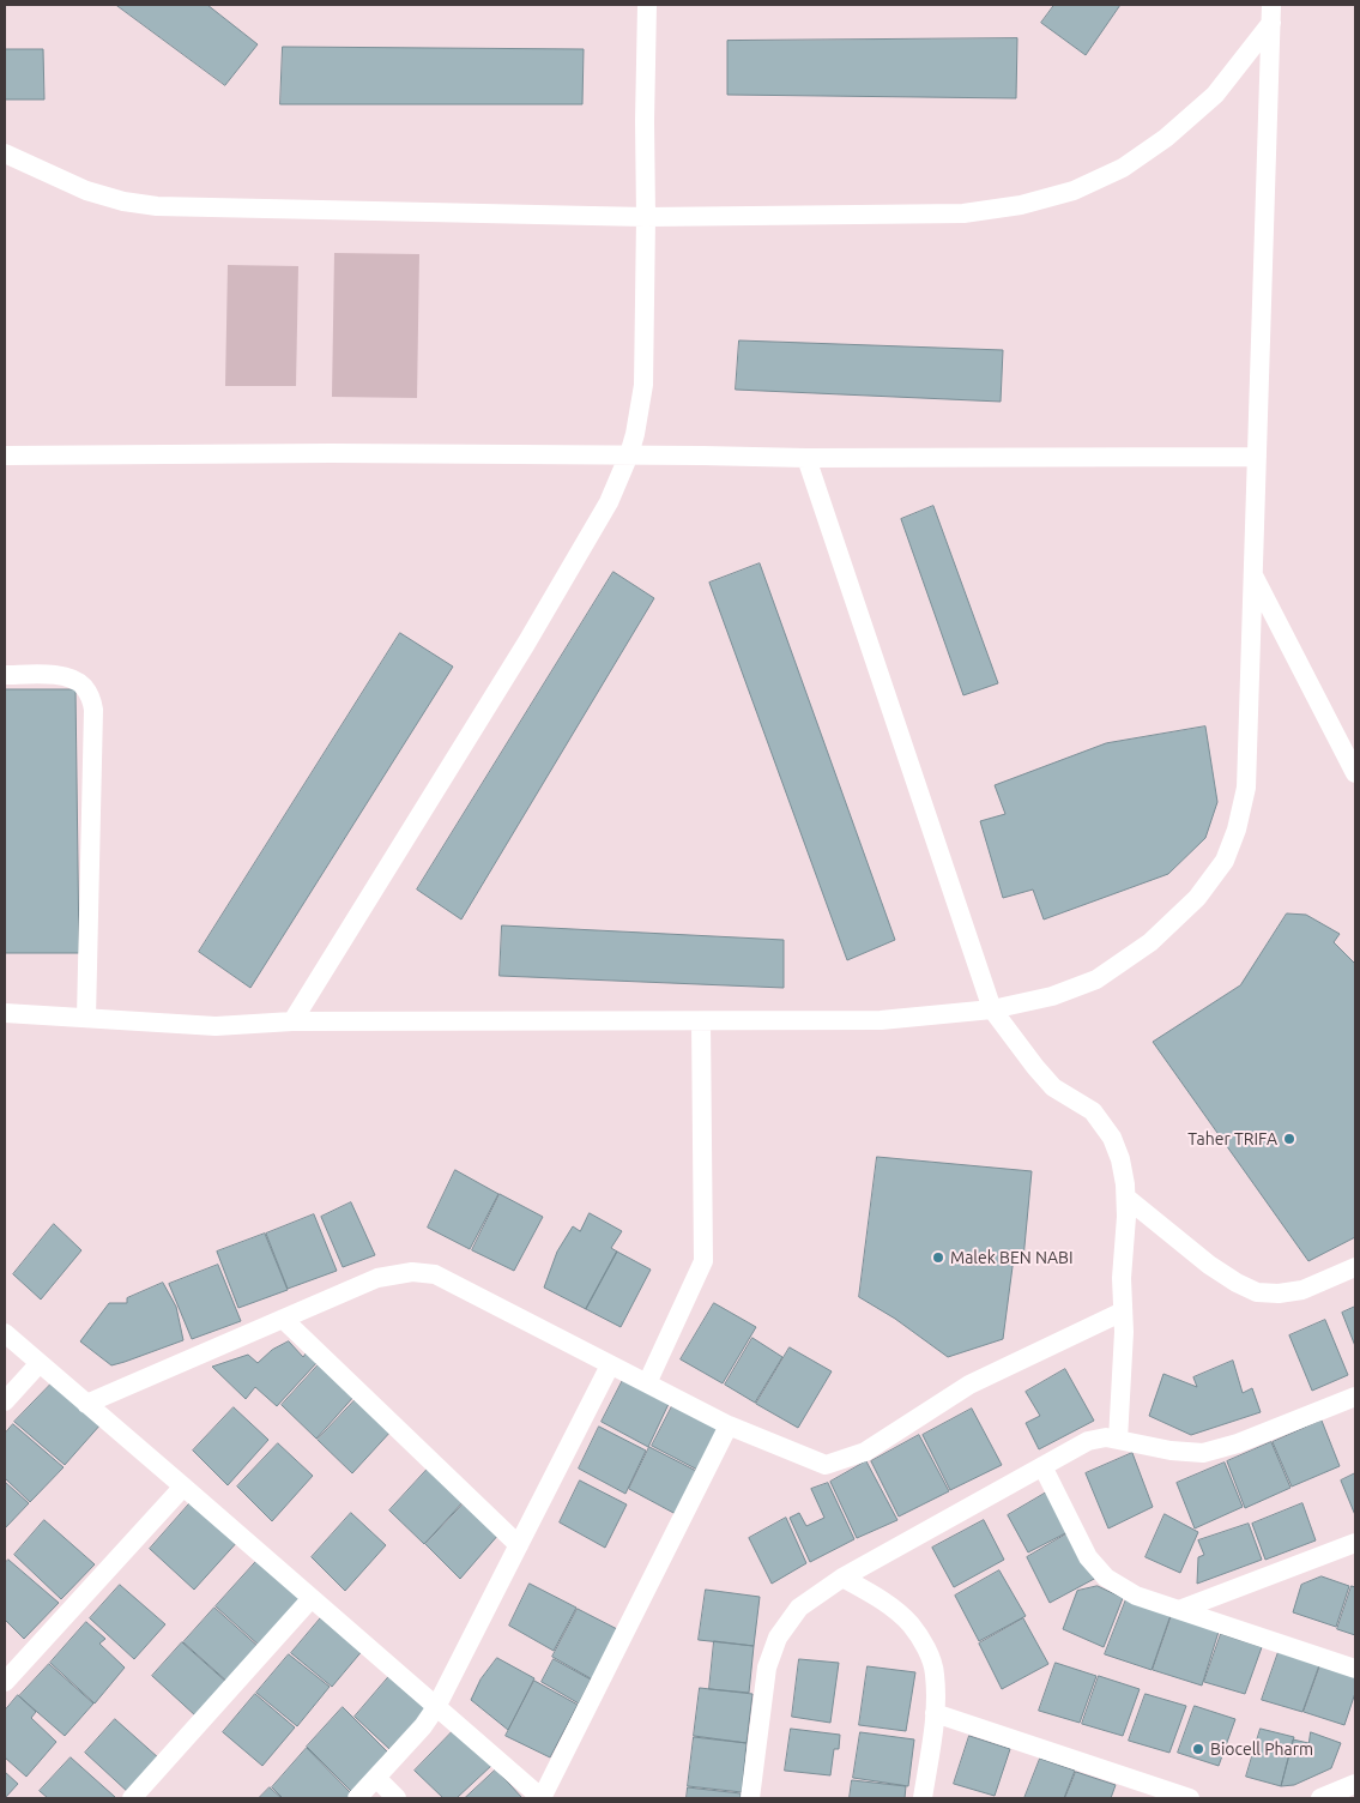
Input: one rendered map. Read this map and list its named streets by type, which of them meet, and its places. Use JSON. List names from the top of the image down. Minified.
{"places":["Taher TRIFA","Malek BEN NABI","Biocell Pharm"]}
